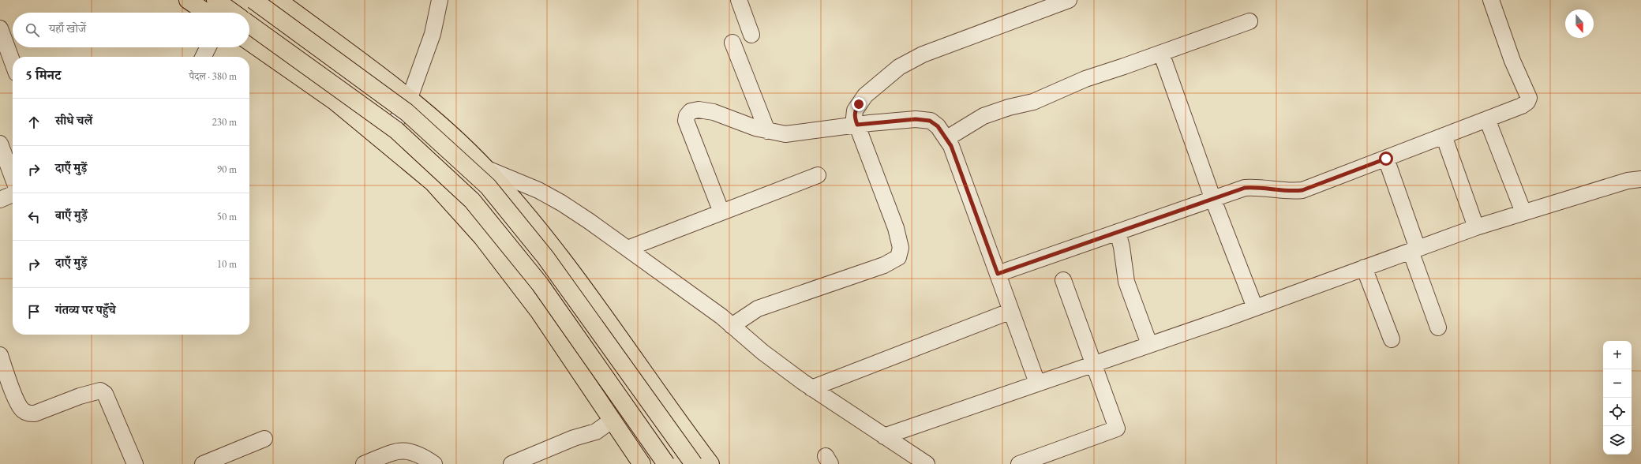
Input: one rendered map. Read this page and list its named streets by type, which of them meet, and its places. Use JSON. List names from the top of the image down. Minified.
{"north":"bottom","page":{"search":"यहाँ खोजें","heading":["5 मिनट","पैदल · 380 m"],"list":[["सीधे चलें","230 m"],["दाएँ मुड़ें","90 m"],["बाएँ मुड़ें","50 m"],["दाएँ मुड़ें","10 m"],"गंतव्य पर पहुँचे"],"map_buttons":["+","−"]}}
